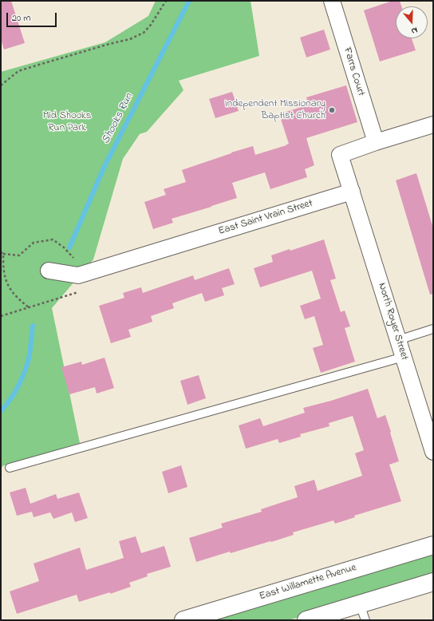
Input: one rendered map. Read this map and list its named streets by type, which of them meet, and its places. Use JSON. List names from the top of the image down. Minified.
{"streets":{"street":["Farrs Court","East Saint Vrain Street","North Royer Street","East Willamette Avenue"]},"crossings":[["East Saint Vrain Street","North Royer Street"]],"water":["Shooks Run"],"parks":["Mid Shooks Run Park"],"places":["Independent Missionary Baptist Church"],"scale_bar":"20 m","north":"bottom"}
